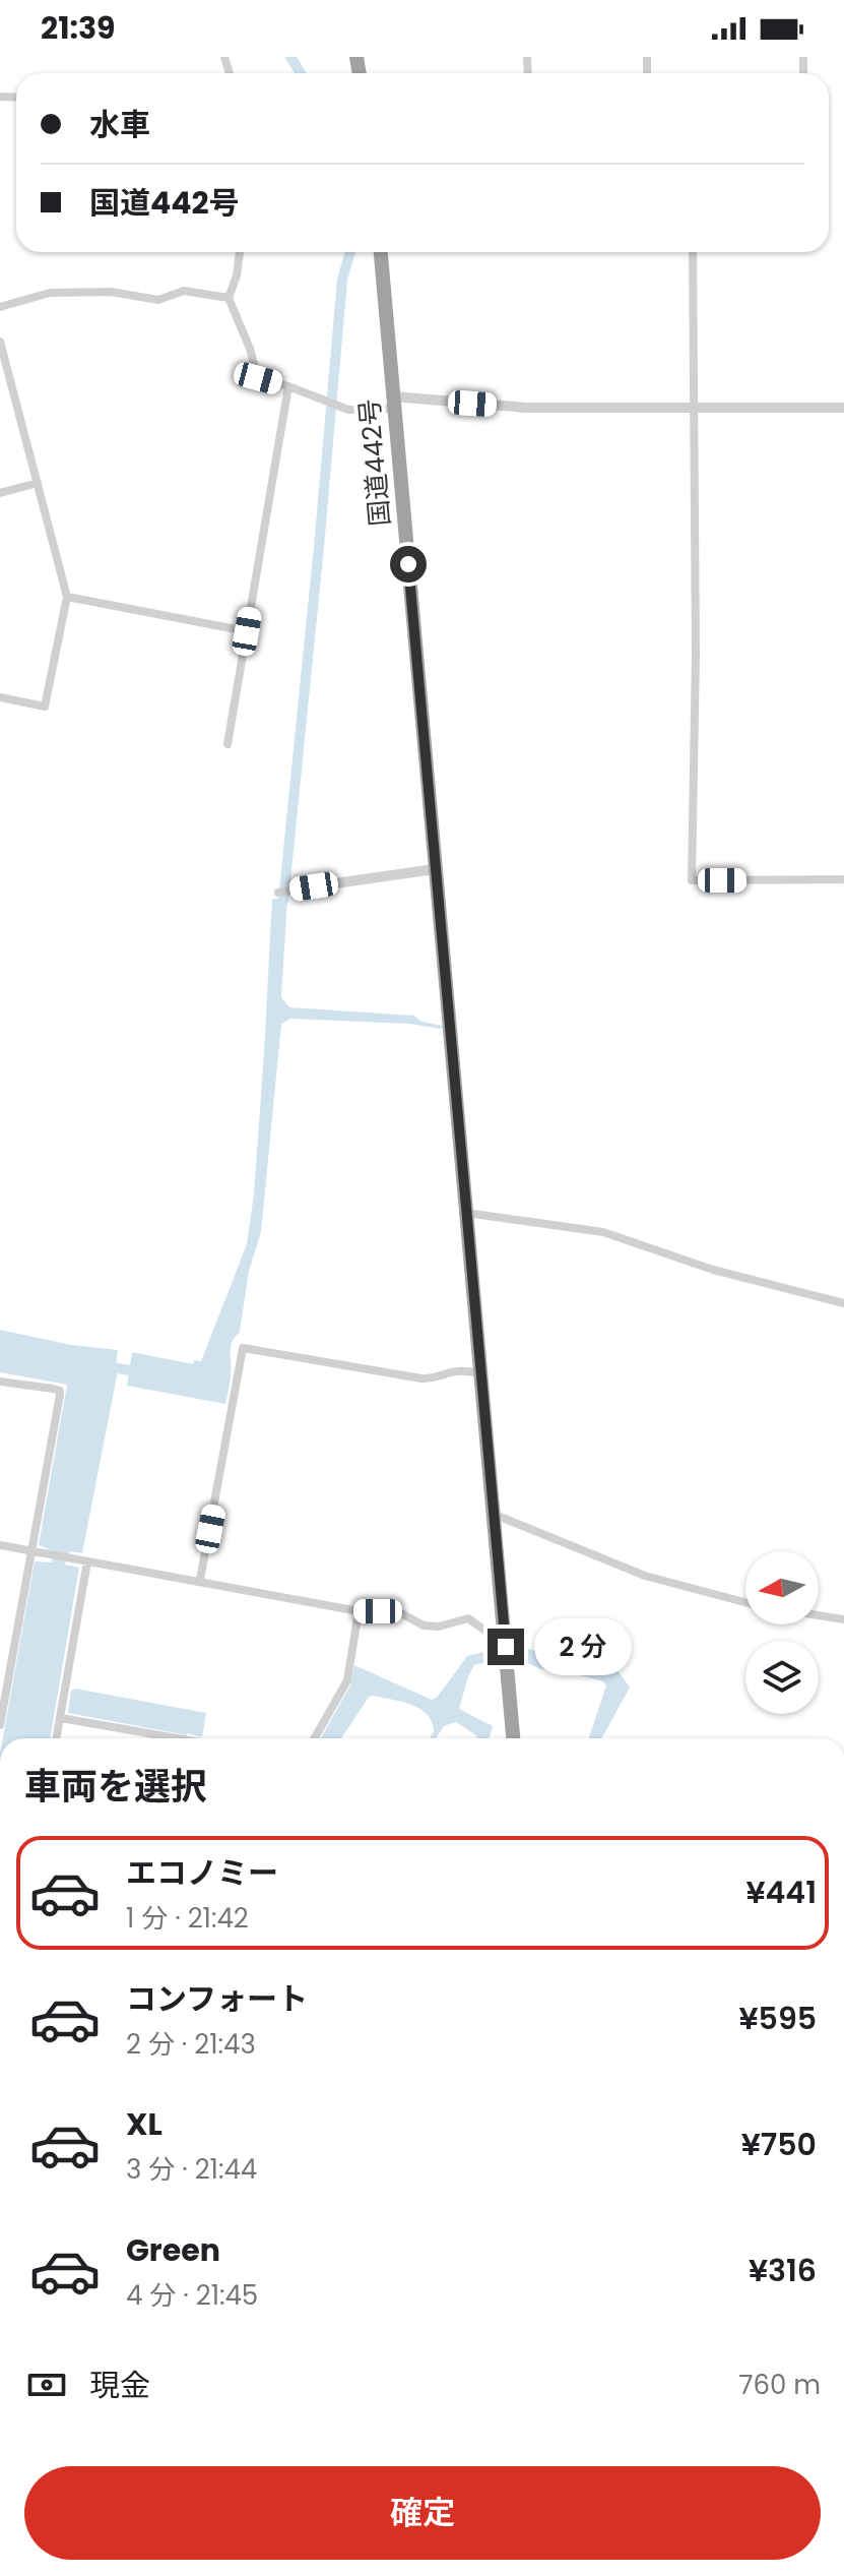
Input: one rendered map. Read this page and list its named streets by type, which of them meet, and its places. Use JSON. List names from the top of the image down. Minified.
{"streets":{"highway":["国道442号"]},"north":"left","page":{"status":"21:39","banner":["水車","国道442号"],"bubble":"2 分","heading":"車両を選択","list":[{"name":"エコノミー","note":"1 分 · 21:42","value":"¥441"},{"name":"コンフォート","note":"2 分 · 21:43","value":"¥595"},{"name":"XL","note":"3 分 · 21:44","value":"¥750"},{"name":"Green","note":"4 分 · 21:45","value":"¥316"}],"pay":["現金","760 m"],"buttons":"確定"}}
